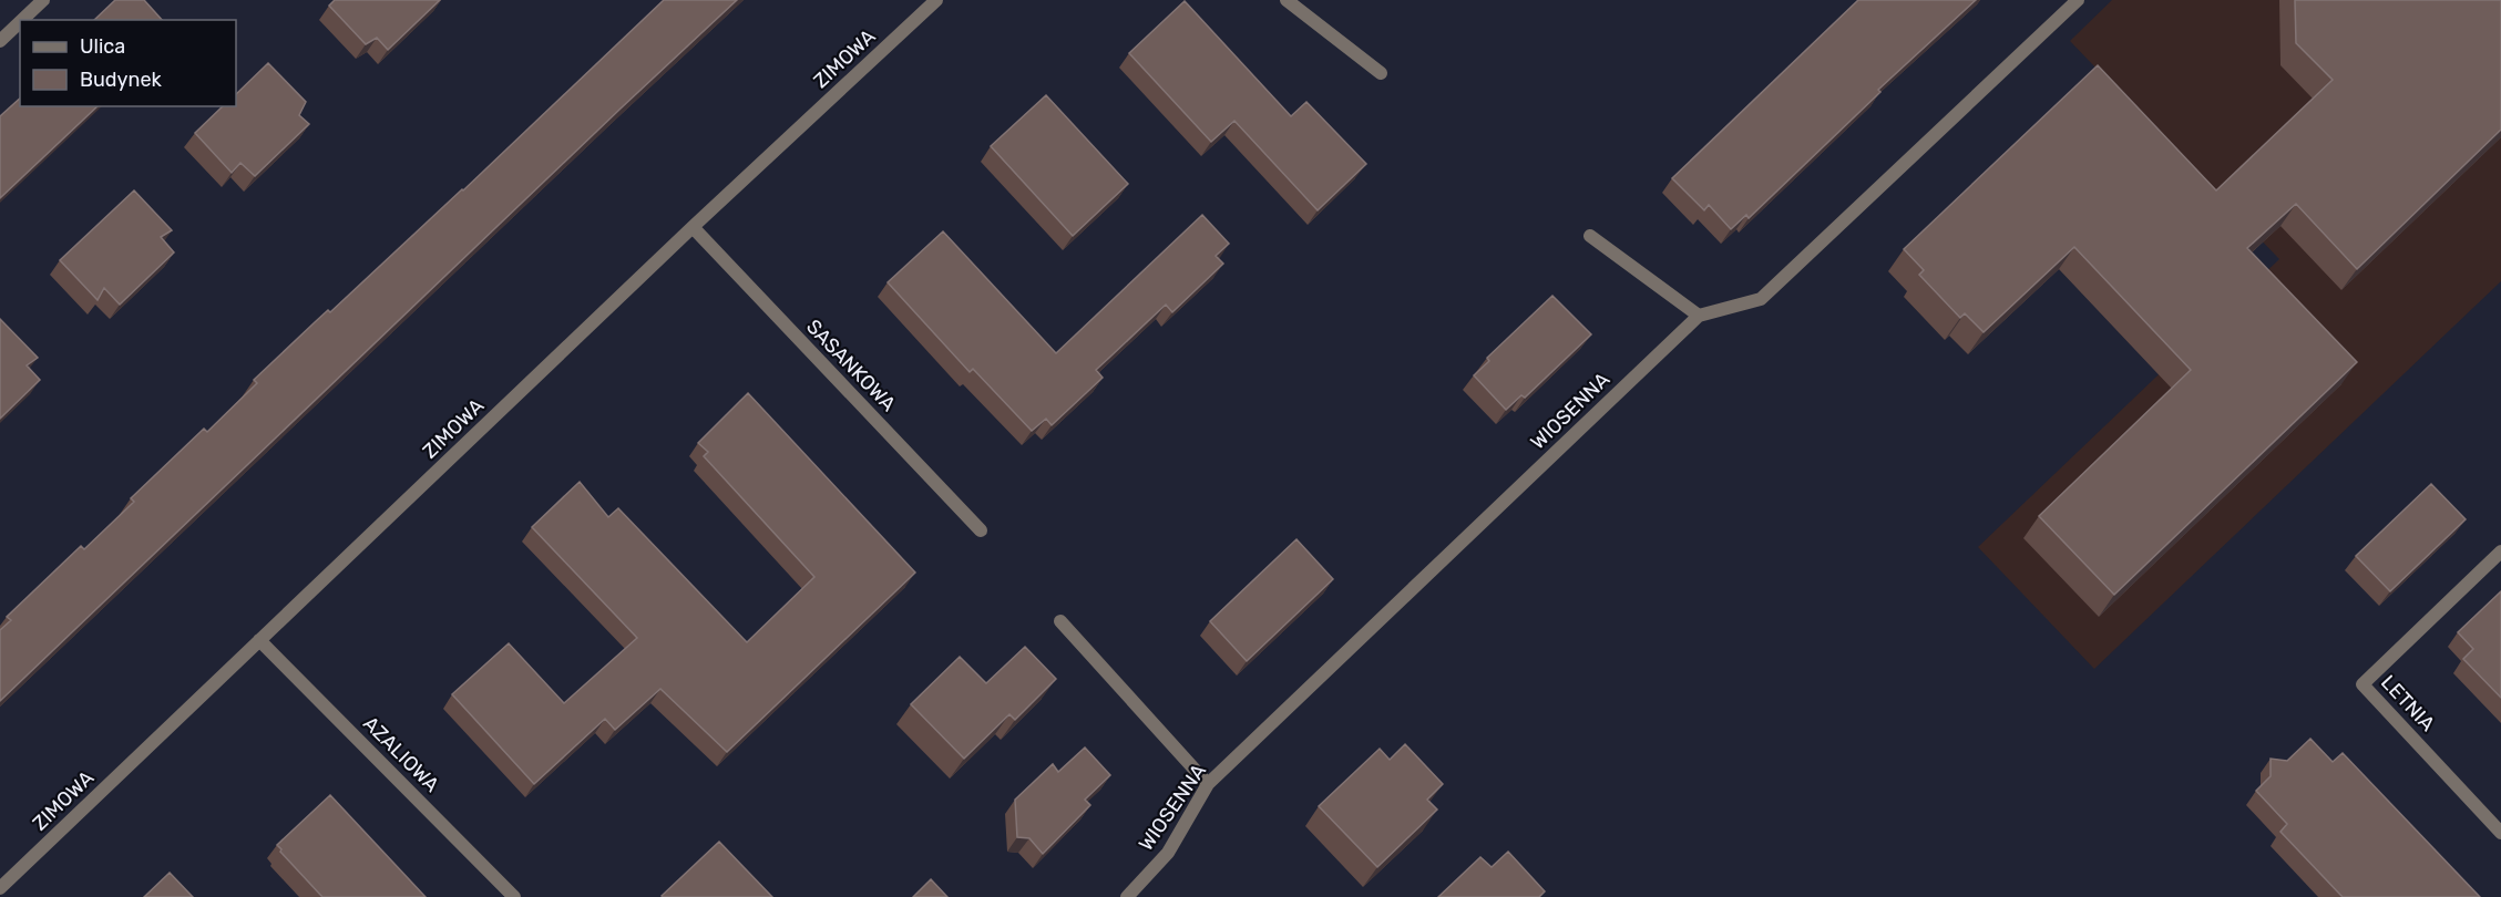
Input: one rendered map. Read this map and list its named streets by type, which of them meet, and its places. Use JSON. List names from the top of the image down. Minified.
{"streets":{"street":["ZIMOWA","SASANKOWA","WIOSENNA","LETNIA","AZALIOWA"]},"crossings":[["ZIMOWA","SASANKOWA"],["ZIMOWA","AZALIOWA"]],"legend":["Ulica","Budynek"]}
